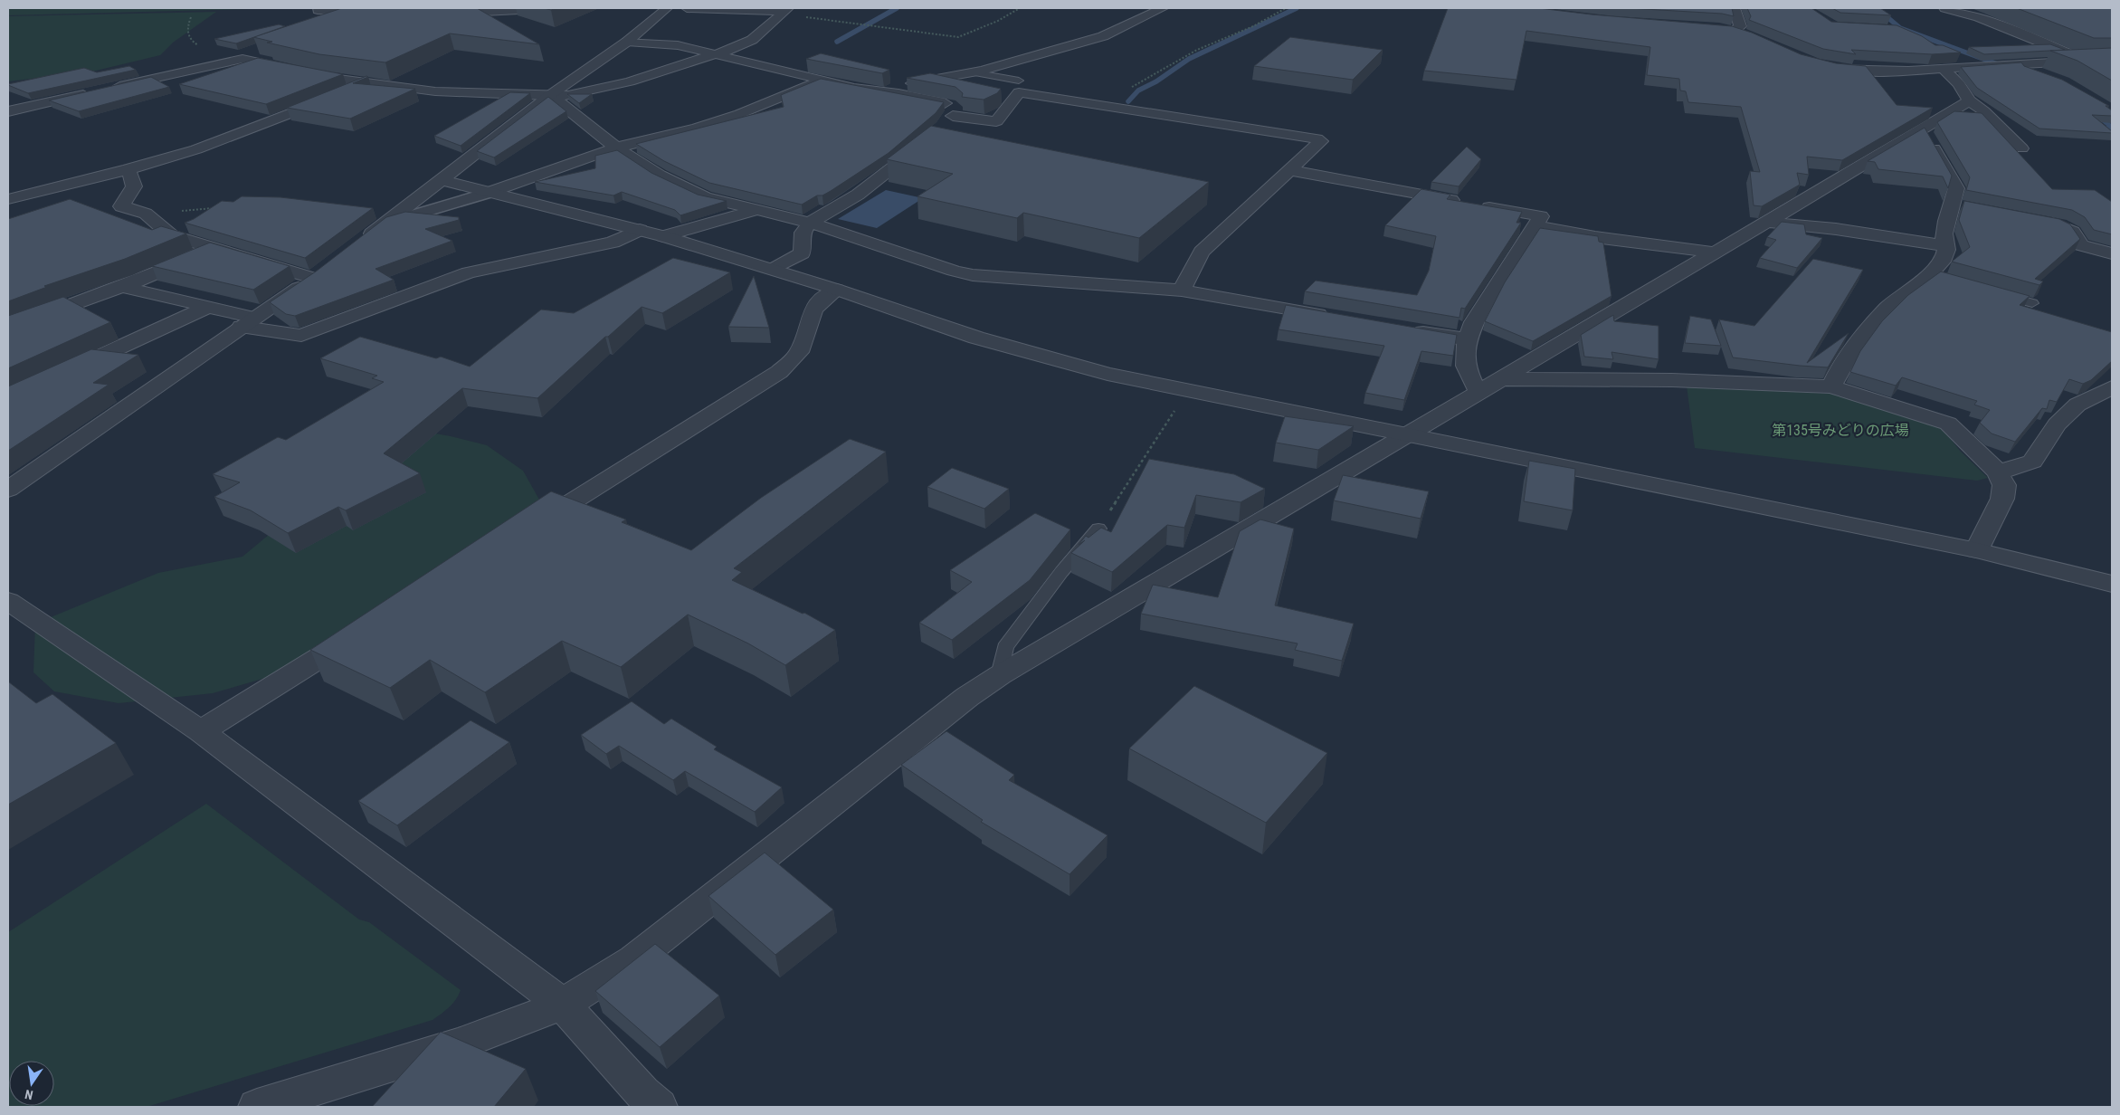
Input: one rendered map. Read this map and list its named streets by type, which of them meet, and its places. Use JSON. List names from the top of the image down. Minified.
{"parks":["第135号みどりの広場"],"north":"bottom"}
